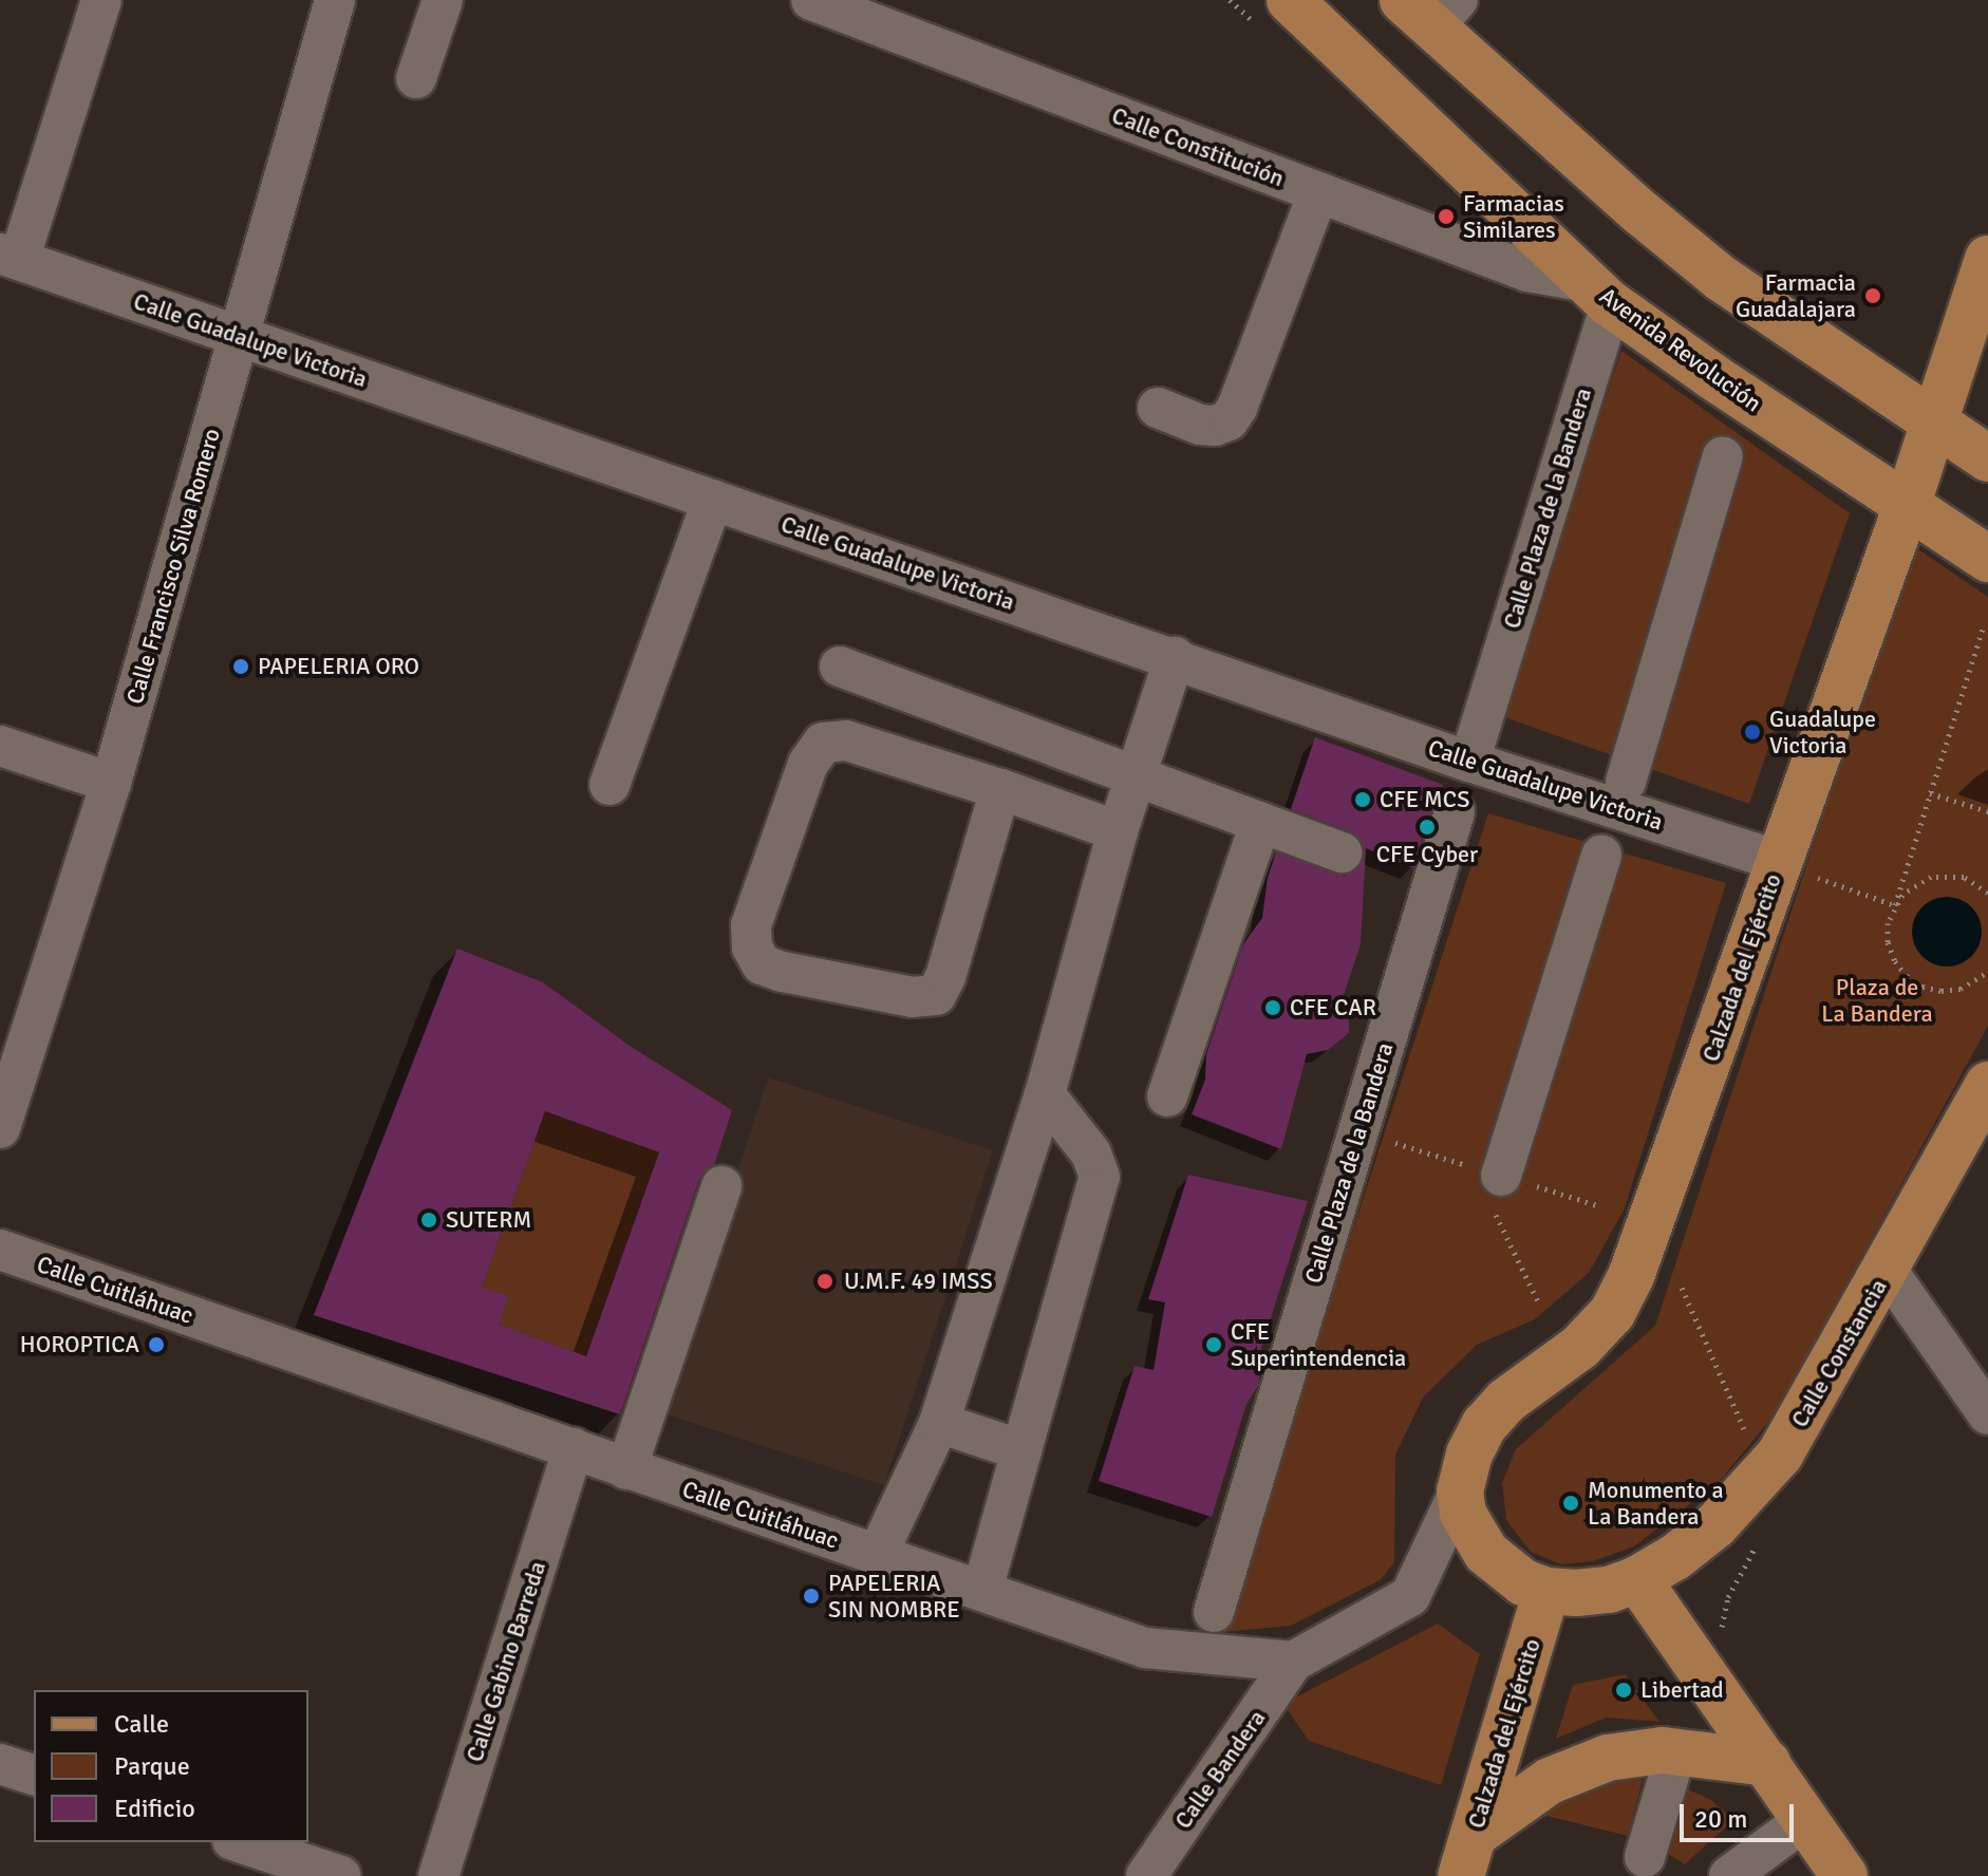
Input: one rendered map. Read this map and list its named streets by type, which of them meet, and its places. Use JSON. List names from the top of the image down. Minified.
{"streets":{"main road":["Avenida Revolución","Calzada del Ejército","Calle Constancia"],"street":["Calle Constitución","Calle Guadalupe Victoria","Calle Plaza de la Bandera","Calle Francisco Silva Romero","Calle Cuitláhuac","Calle Gabino Barreda","Calle Bandera"]},"crossings":[["Calle Constitución","Avenida Revolución"],["Calle Constitución","Calle Plaza de la Bandera"],["Calle Guadalupe Victoria","Calle Plaza de la Bandera"],["Calle Guadalupe Victoria","Calle Francisco Silva Romero"],["Calle Guadalupe Victoria","Calzada del Ejército"],["Avenida Revolución","Calle Plaza de la Bandera"],["Avenida Revolución","Calzada del Ejército"],["Calle Cuitláhuac","Calle Gabino Barreda"],["Calle Cuitláhuac","Calle Bandera"]],"parks":["Plaza de La Bandera"],"places":["Farmacias Similares","Farmacia Guadalajara","PAPELERIA ORO","Guadalupe Victoria","CFE MCS","CFE Cyber","CFE CAR","SUTERM","U.M.F. 49 IMSS","HOROPTICA","CFE Superintendencia","Monumento a La Bandera","PAPELERIA SIN NOMBRE","Libertad"],"legend":["Calle","Parque","Edificio"],"scale_bar":"20 m"}
